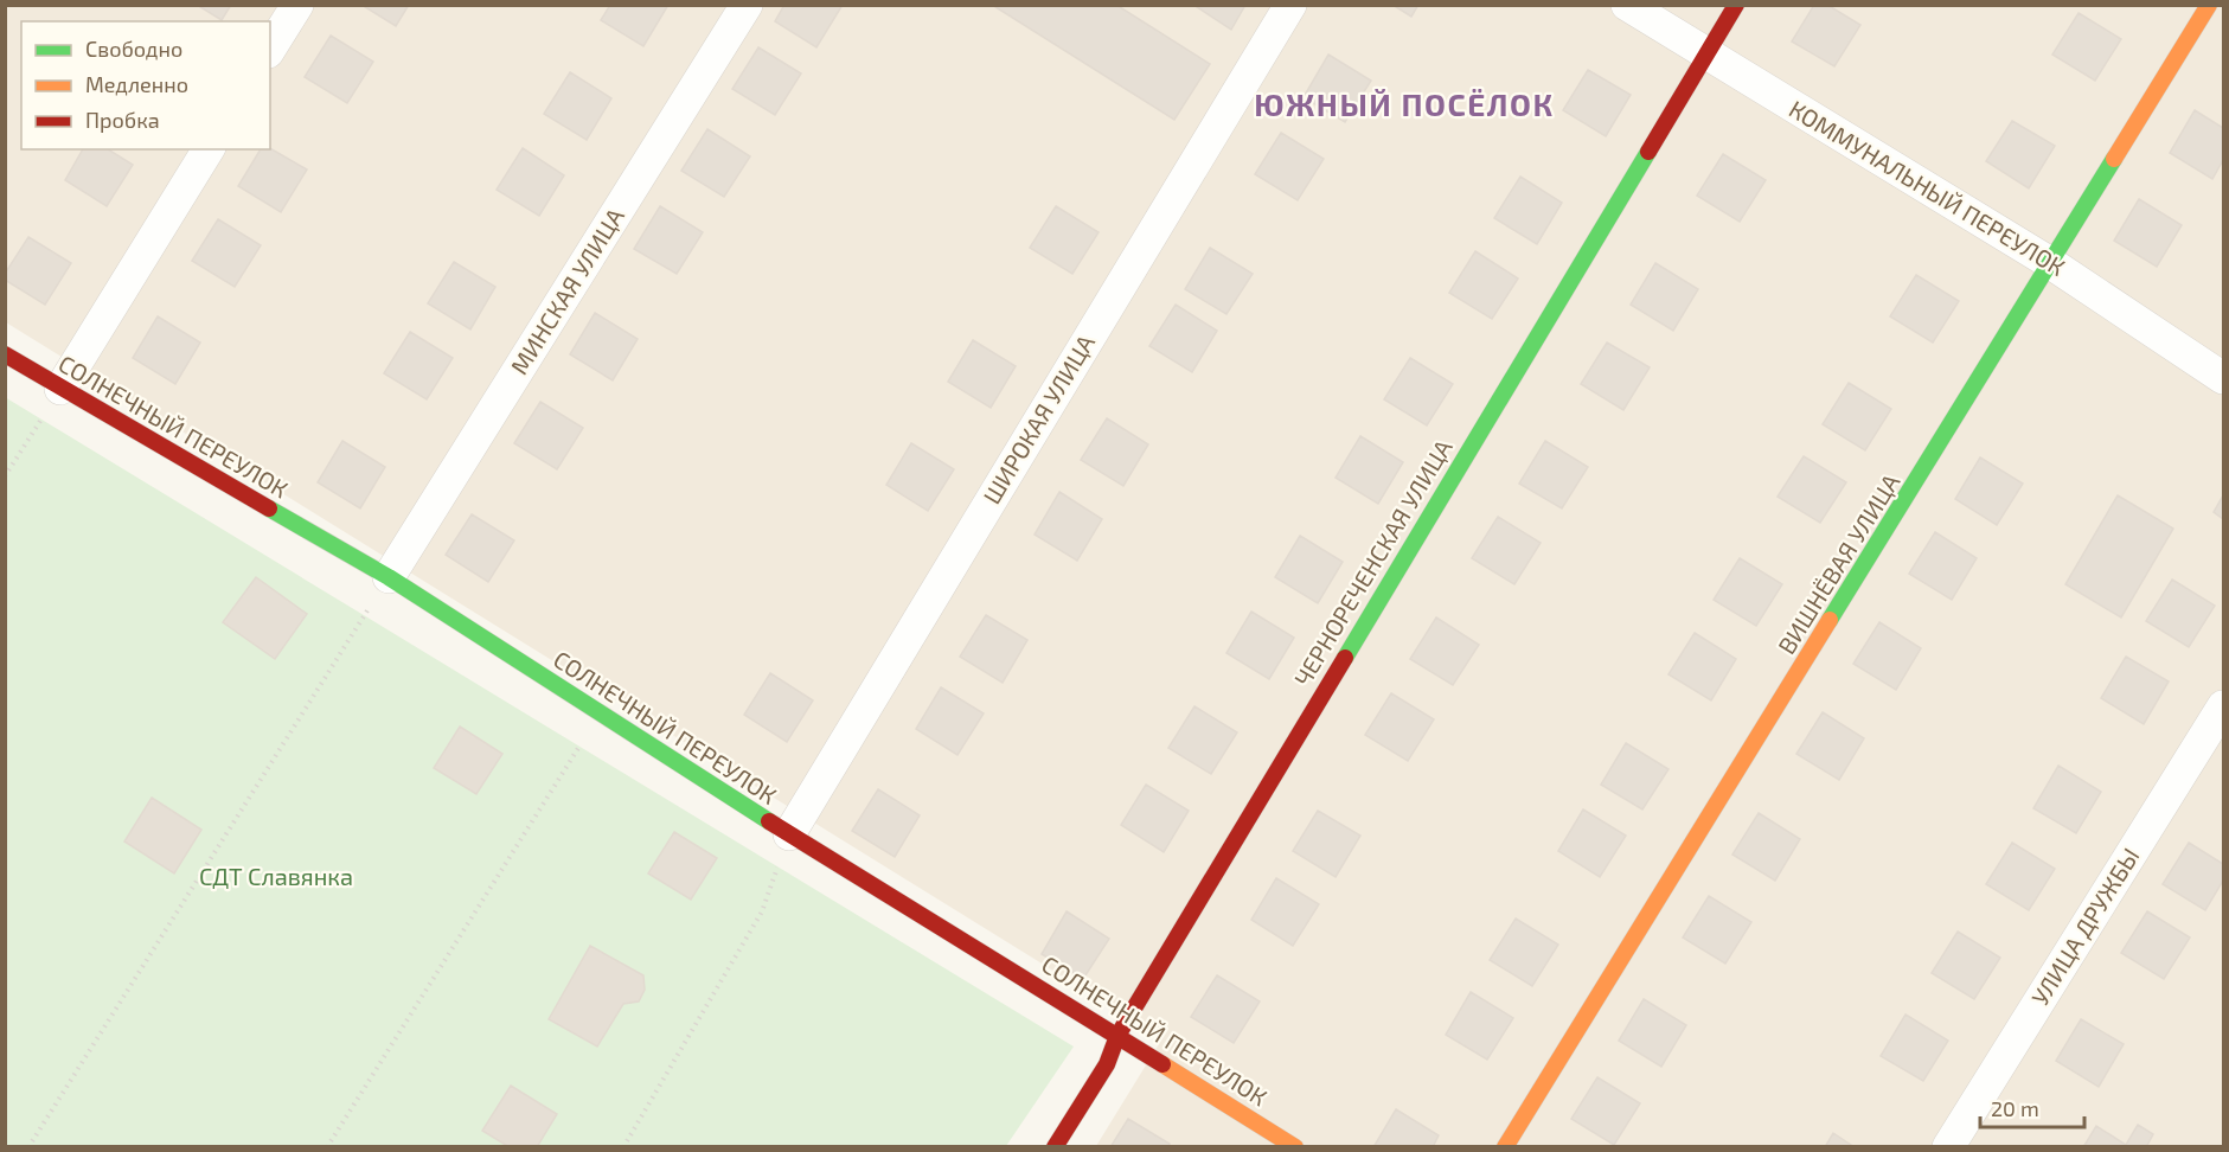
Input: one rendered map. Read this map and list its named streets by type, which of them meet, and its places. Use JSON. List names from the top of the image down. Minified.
{"streets":{"street":["КОММУНАЛЬНЫЙ ПЕРЕУЛОК","МИНСКАЯ УЛИЦА","ШИРОКАЯ УЛИЦА","СОЛНЕЧНЫЙ ПЕРЕУЛОК","ЧЕРНОРЕЧЕНСКАЯ УЛИЦА","ВИШНЁВАЯ УЛИЦА","УЛИЦА ДРУЖБЫ"]},"crossings":[["КОММУНАЛЬНЫЙ ПЕРЕУЛОК","ЧЕРНОРЕЧЕНСКАЯ УЛИЦА"],["КОММУНАЛЬНЫЙ ПЕРЕУЛОК","ВИШНЁВАЯ УЛИЦА"],["МИНСКАЯ УЛИЦА","СОЛНЕЧНЫЙ ПЕРЕУЛОК"],["ШИРОКАЯ УЛИЦА","СОЛНЕЧНЫЙ ПЕРЕУЛОК"],["СОЛНЕЧНЫЙ ПЕРЕУЛОК","ЧЕРНОРЕЧЕНСКАЯ УЛИЦА"]],"districts":["ЮЖНЫЙ ПОСЁЛОК"],"parks":["СДТ Славянка"],"legend":["Свободно","Медленно","Пробка"],"scale_bar":"20 m"}
